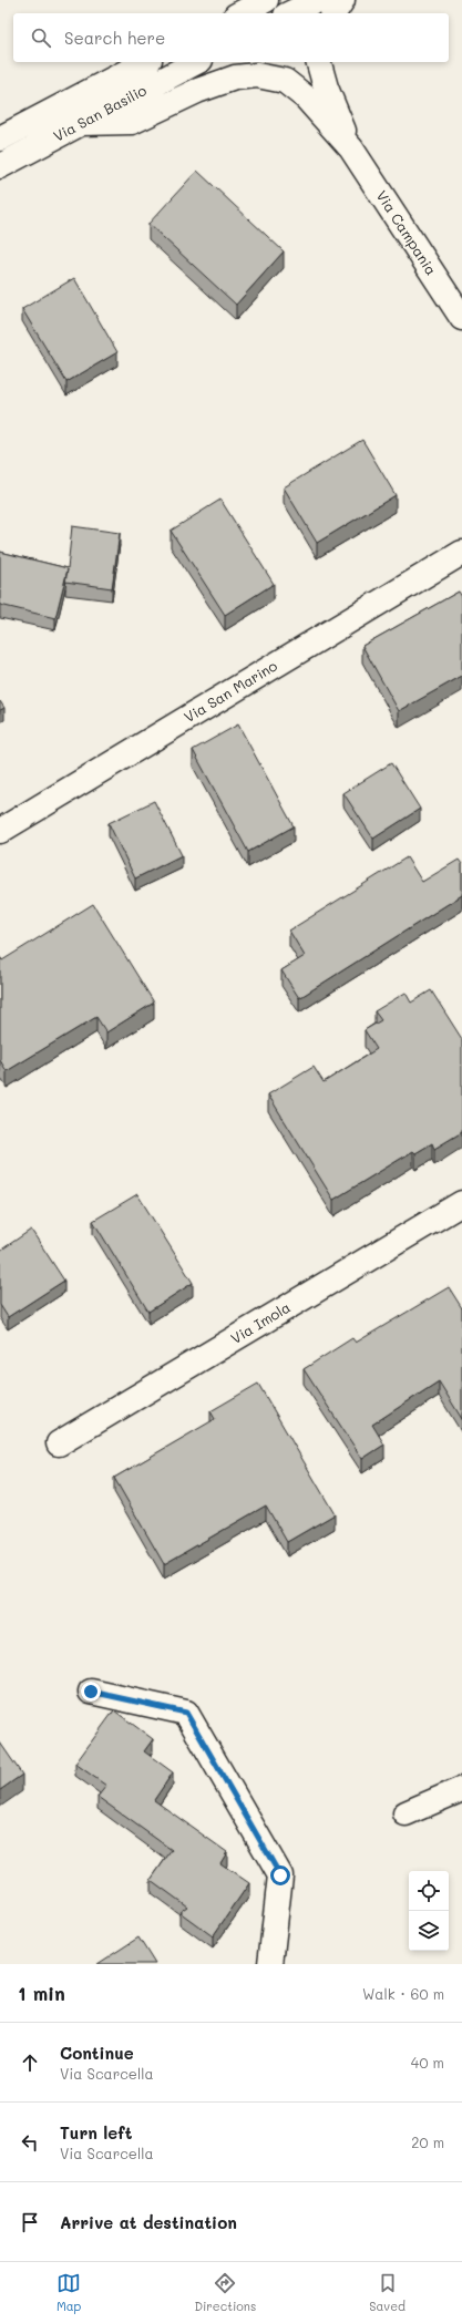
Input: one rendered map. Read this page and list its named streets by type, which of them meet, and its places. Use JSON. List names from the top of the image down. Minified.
{"streets":{"street":["Via San Basilio","Via Campania","Via San Marino","Via Imola"]},"page":{"search":"Search here","heading":["1 min","Walk · 60 m"],"list":[["Continue","Via Scarcella","40 m"],["Turn left","Via Scarcella","20 m"],"Arrive at destination"],"nav":["Map","Directions","Saved"]}}
